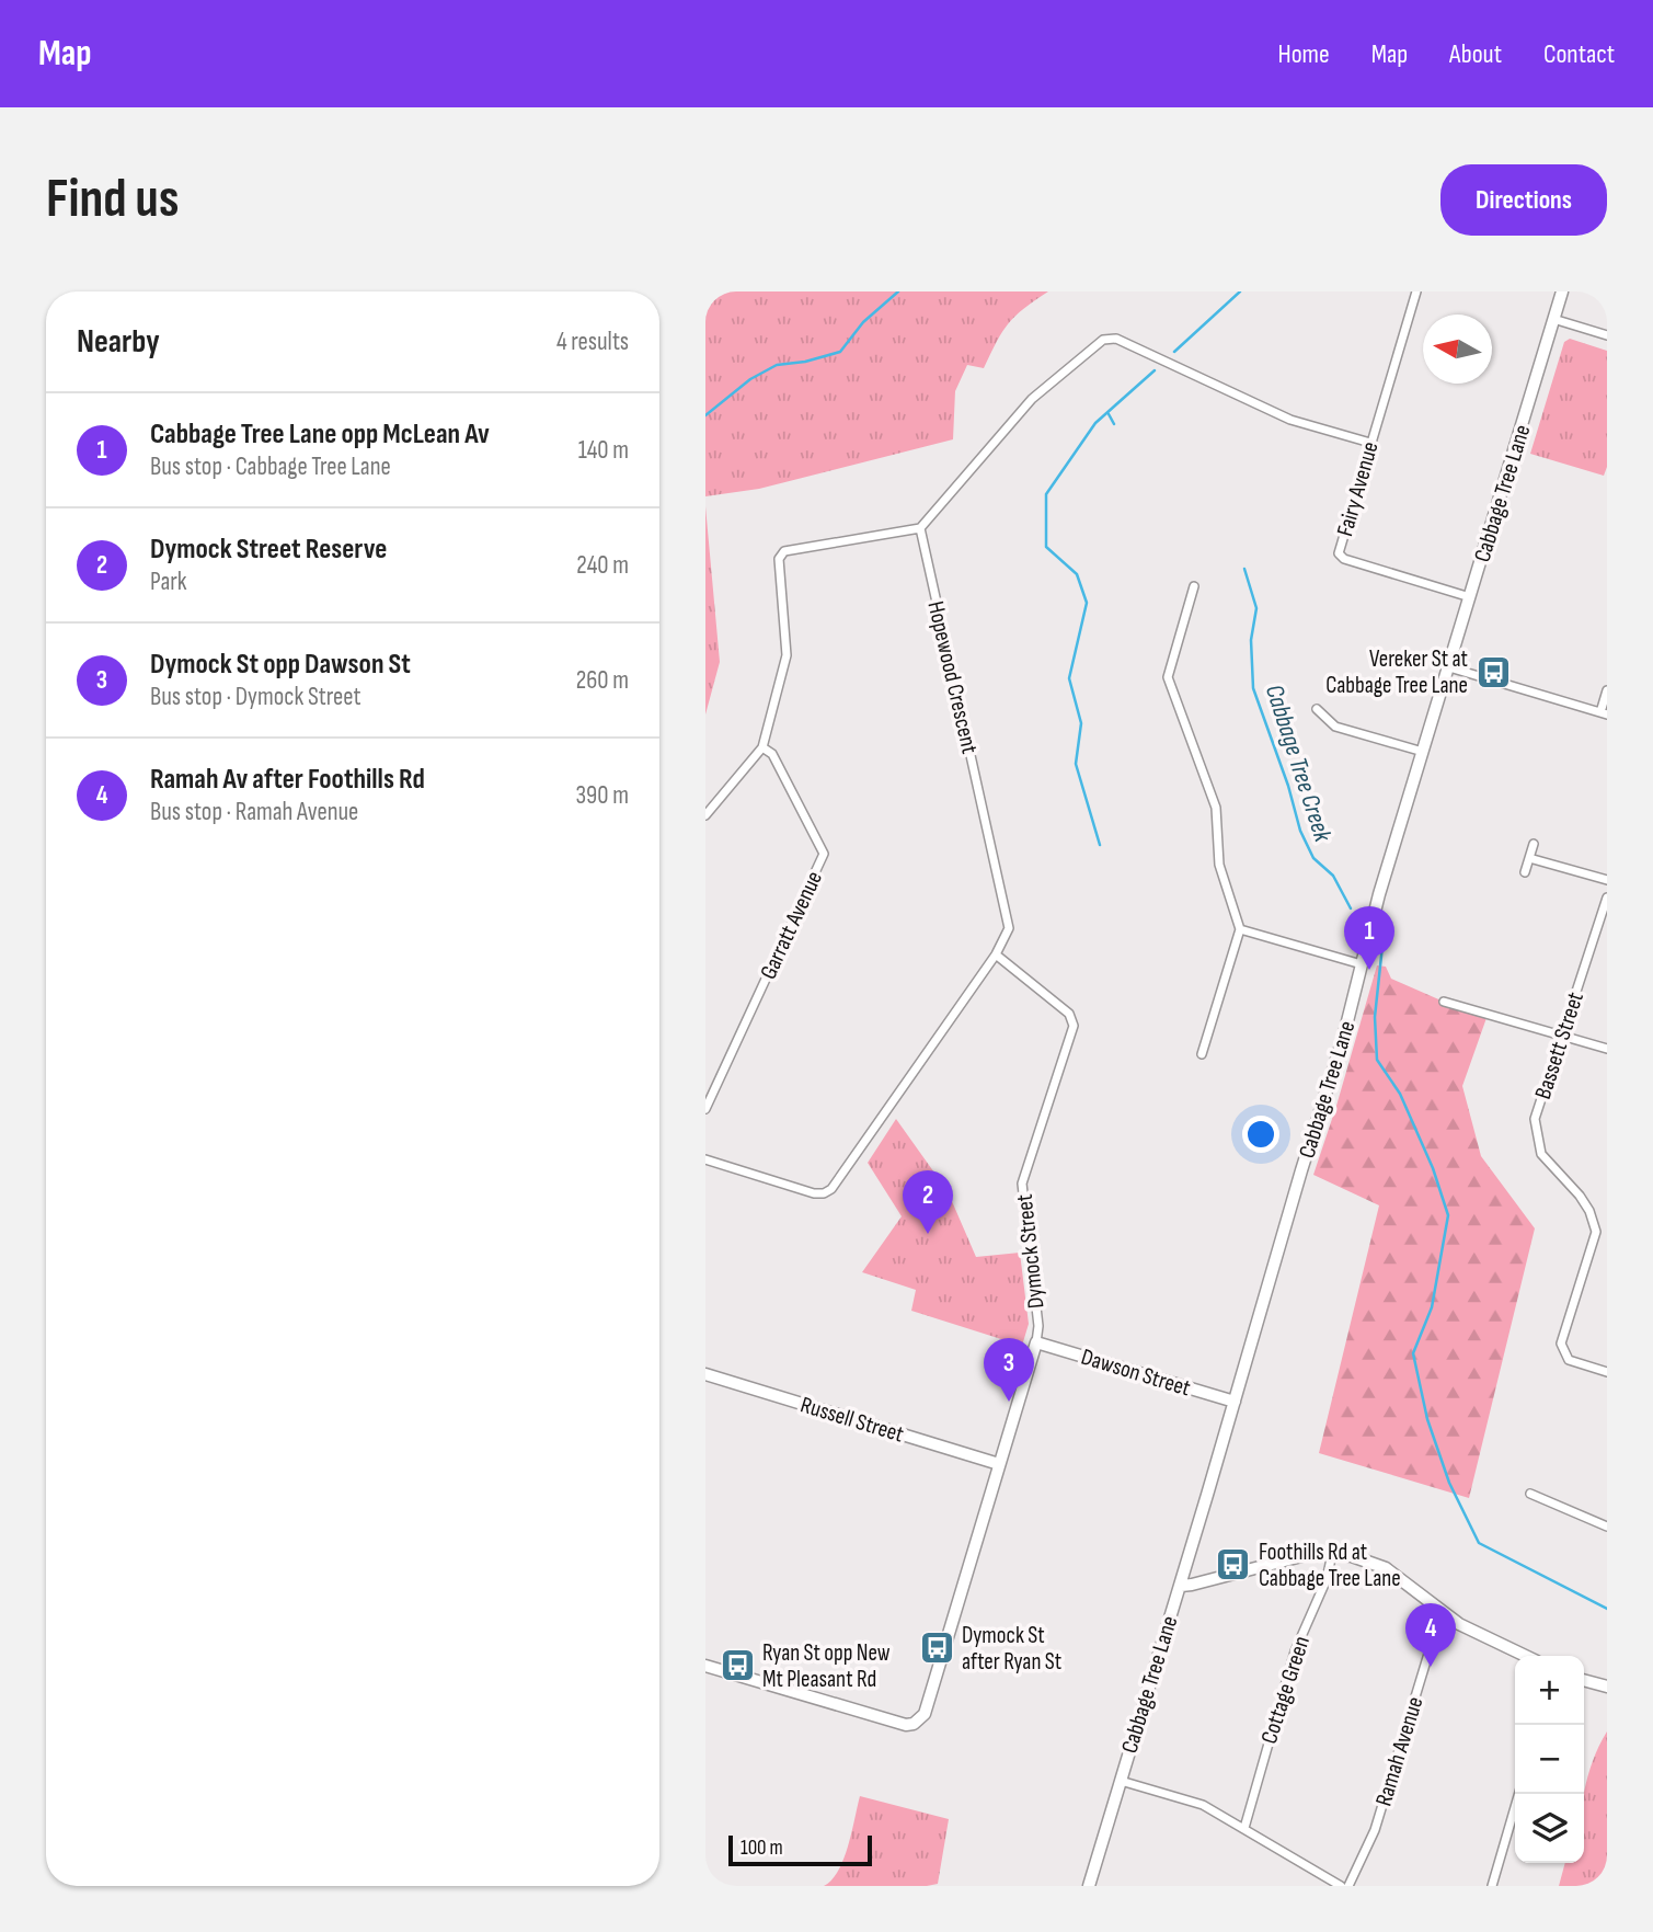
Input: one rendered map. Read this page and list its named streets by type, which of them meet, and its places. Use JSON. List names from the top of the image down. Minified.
{"streets":{"main road":["Cabbage Tree Lane","Dymock Street","Dawson Street","Russell Street"],"street":["Fairy Avenue","Hopewood Crescent","Garratt Avenue","Bassett Street","Cottage Green","Ramah Avenue"]},"crossings":[["Fairy Avenue","Cabbage Tree Lane"],["Cabbage Tree Lane","Dawson Street"],["Hopewood Crescent","Dymock Street"],["Dymock Street","Dawson Street"],["Dymock Street","Russell Street"]],"water":["Cabbage Tree Creek"],"places":{"bus stop":["Vereker St at Cabbage Tree Lane","Foothills Rd at Cabbage Tree Lane","Dymock St after Ryan St","Ryan St opp New Mt Pleasant Rd"]},"scale_bar":"100 m","north":"left","page":{"header":"Map","nav":["Home","Map","About","Contact"],"buttons":"Directions","title":"Find us","heading":["Nearby","4 results"],"list":[{"mark":"1","name":"Cabbage Tree Lane opp McLean Av","note":"Bus stop · Cabbage Tree Lane","value":"140 m"},{"mark":"2","name":"Dymock Street Reserve","note":"Park","value":"240 m"},{"mark":"3","name":"Dymock St opp Dawson St","note":"Bus stop · Dymock Street","value":"260 m"},{"mark":"4","name":"Ramah Av after Foothills Rd","note":"Bus stop · Ramah Avenue","value":"390 m"}],"pins":["1","2","3","4"],"map_buttons":["+","−"],"scale":"100 m"}}
